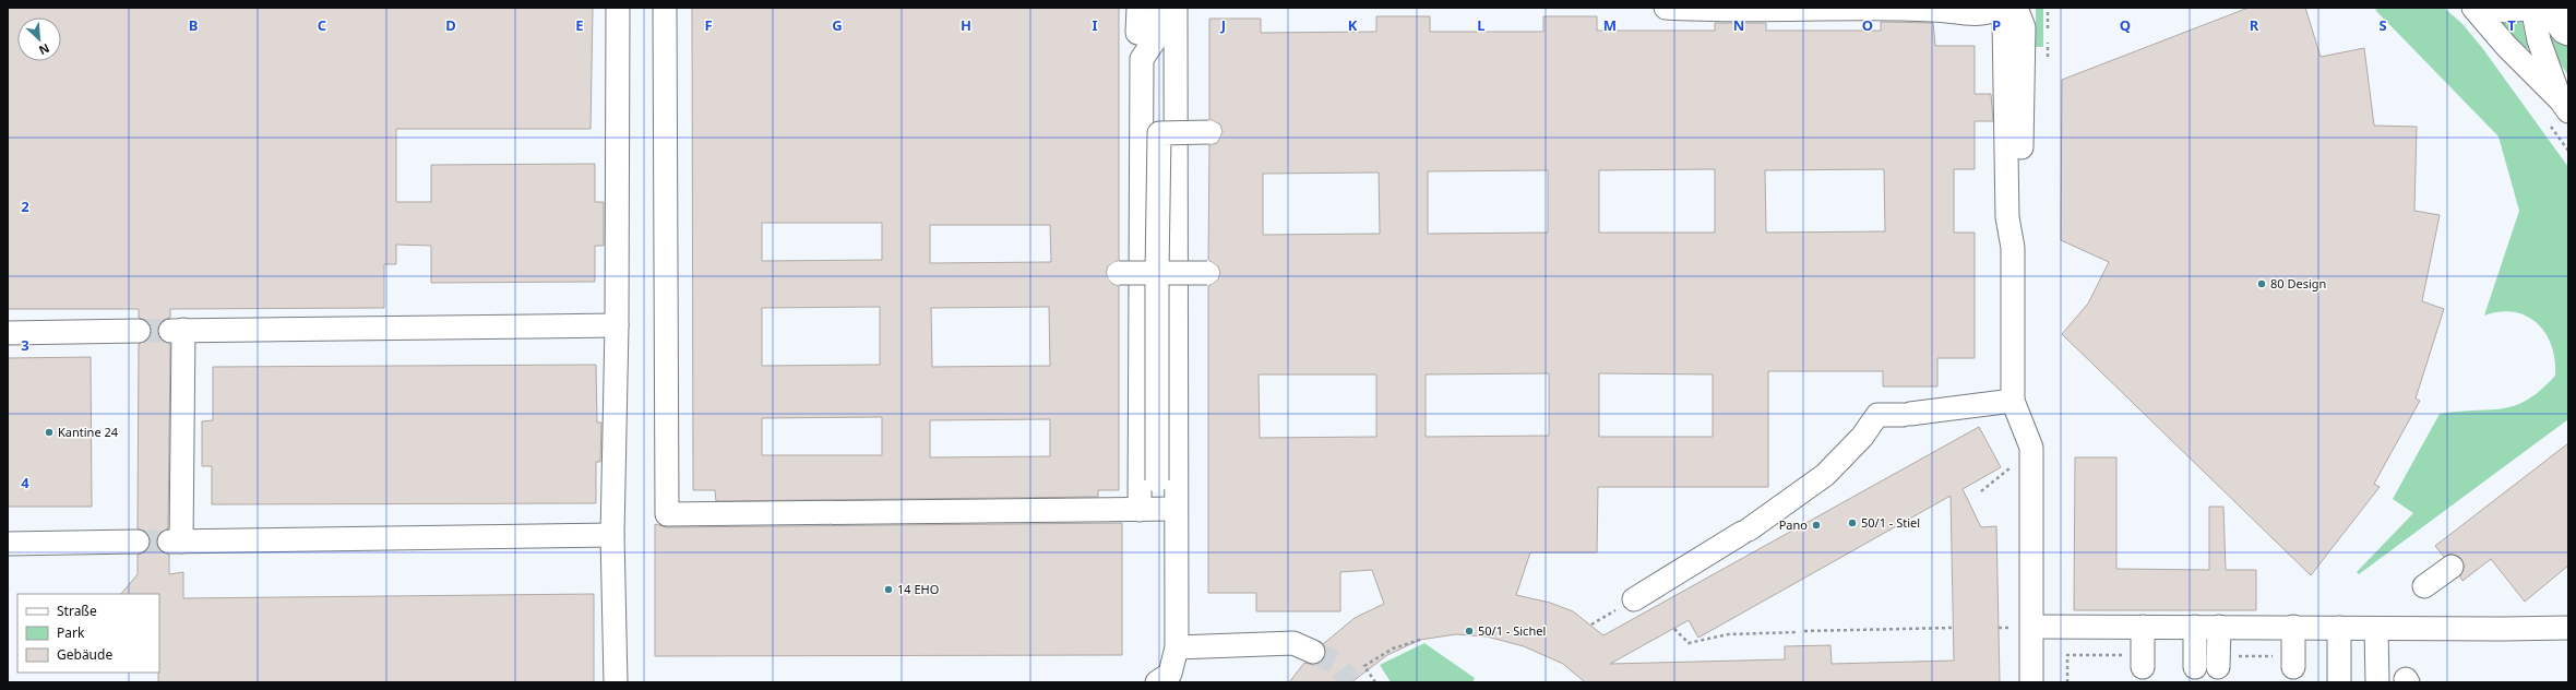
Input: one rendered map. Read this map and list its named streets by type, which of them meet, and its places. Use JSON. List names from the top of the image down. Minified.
{"places":["80 Design","Kantine 24","50/1 - Stiel","Pano","14 EHO","50/1 - Sichel"],"legend":["Straße","Park","Gebäude"],"north":"bottom right","grid":{"columns":["B","C","D","E","F","G","H","I","J","K","L","M","N","O","P","Q","R","S","T"],"rows":["2","3","4"]}}
